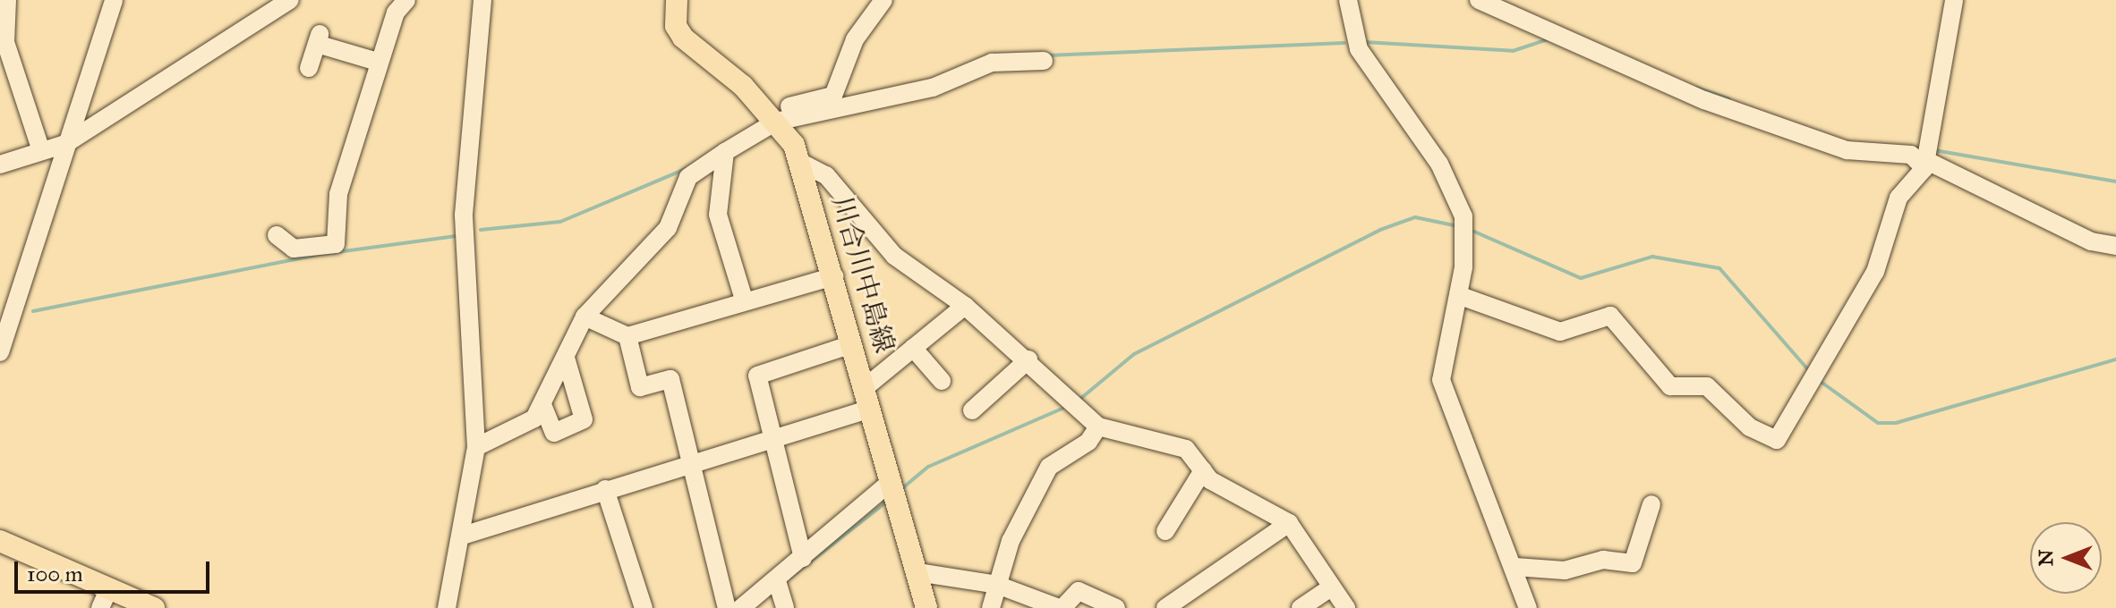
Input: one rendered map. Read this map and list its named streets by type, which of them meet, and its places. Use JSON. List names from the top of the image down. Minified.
{"streets":{"main road":["川合川中島線"]},"scale_bar":"100 m","north":"left"}
